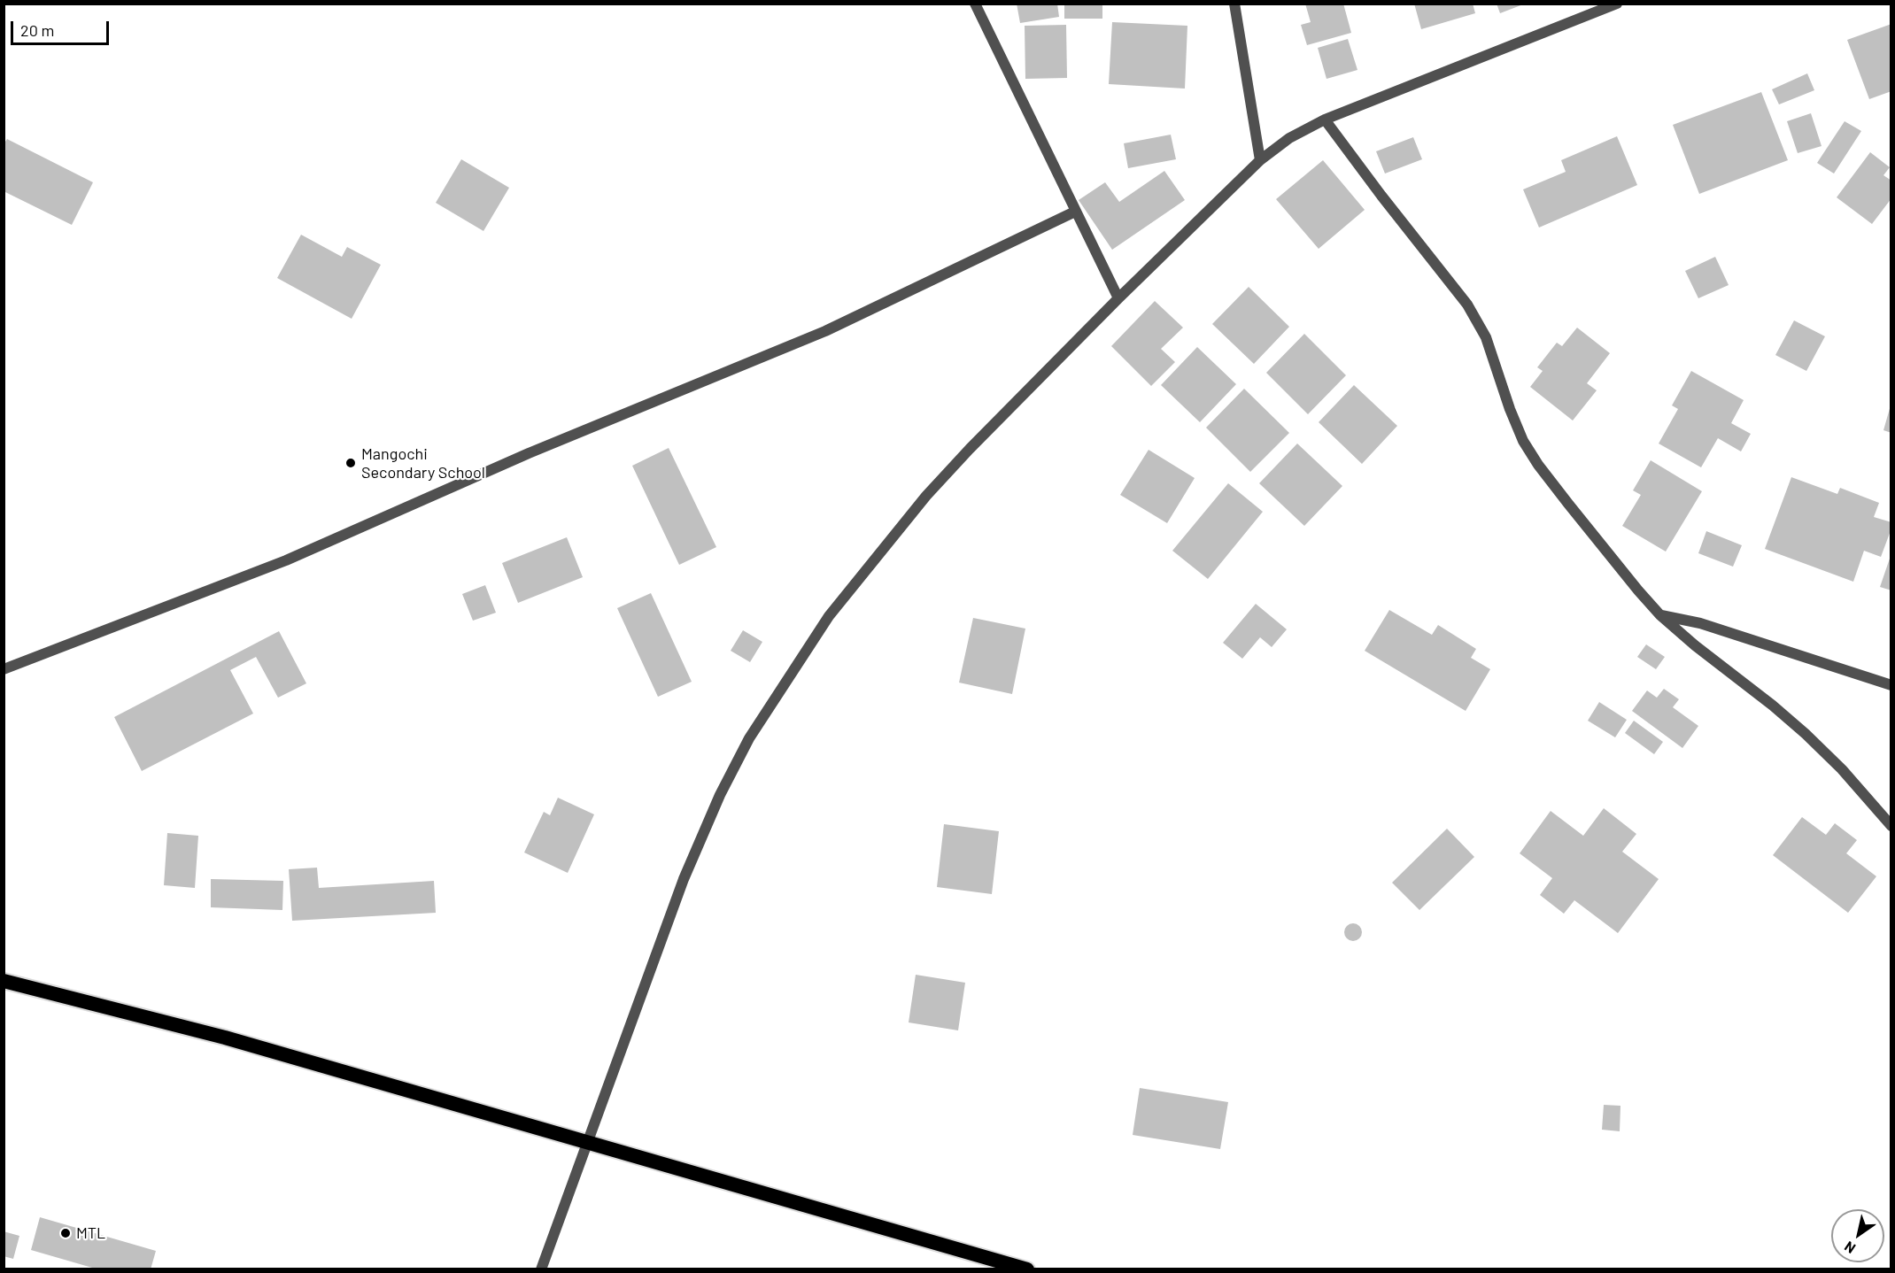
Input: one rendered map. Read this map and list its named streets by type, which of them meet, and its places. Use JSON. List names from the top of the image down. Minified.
{"places":["Mangochi Secondary School","MTL"],"scale_bar":"20 m","north":"bottom left"}
